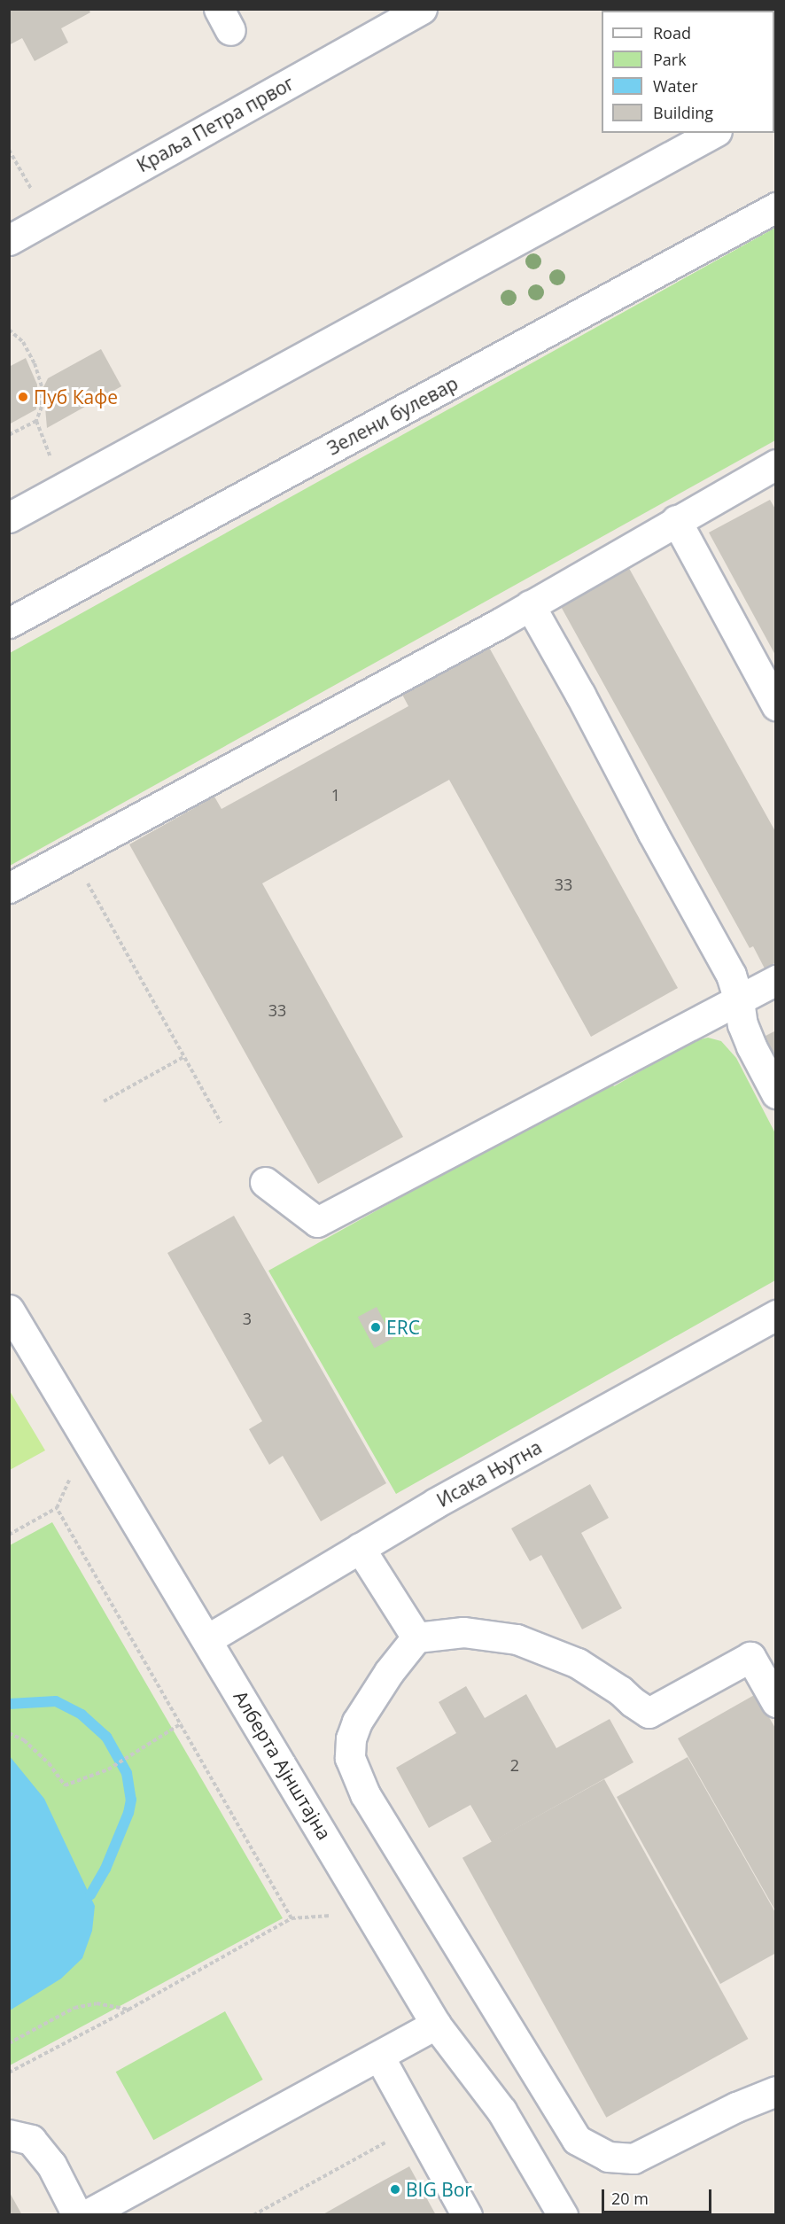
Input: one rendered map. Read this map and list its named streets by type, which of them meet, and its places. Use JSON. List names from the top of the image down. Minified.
{"streets":{"street":["Краља Петра првог","Зелени булевар","Исака Њутна","Алберта Ајнштајна"]},"crossings":[["Исака Њутна","Алберта Ајнштајна"]],"places":["Пуб Кафе","ERC","BIG Bor"],"house_numbers":["1","33","33","3","2"],"legend":["Road","Park","Water","Building"],"scale_bar":"20 m"}
